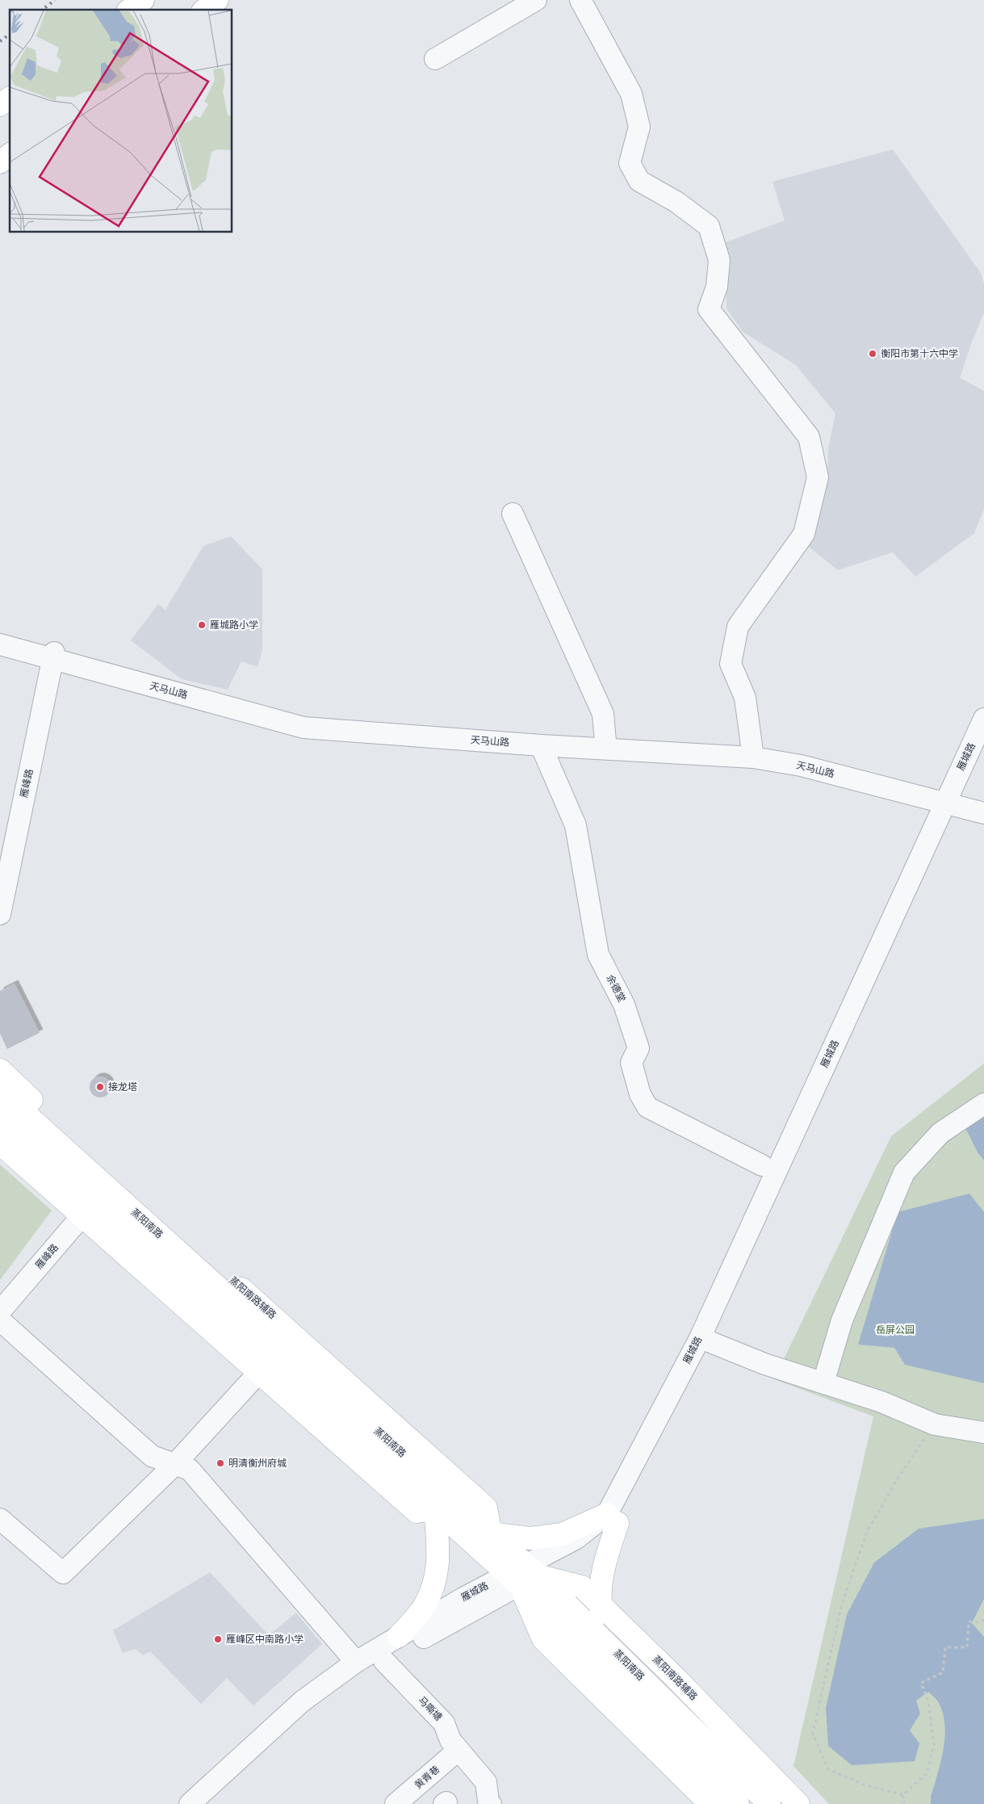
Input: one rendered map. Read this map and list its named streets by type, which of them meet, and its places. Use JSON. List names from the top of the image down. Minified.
{"streets":{"main road":["蒸阳南路","蒸阳南路辅路"],"street":["天马山路","雁城路","雁峰路","余德堂","马嘶塘","黄青巷"]},"crossings":[["天马山路","雁城路"],["天马山路","雁峰路"],["天马山路","余德堂"],["雁城路","蒸阳南路"],["雁城路","蒸阳南路辅路"],["雁城路","马嘶塘"],["雁峰路","蒸阳南路"],["蒸阳南路","蒸阳南路辅路"],["马嘶塘","黄青巷"]],"parks":["岳屏公园"],"places":["衡阳市第十六中学","雁城路小学","接龙塔","明清衡州府城","雁峰区中南路小学"]}
